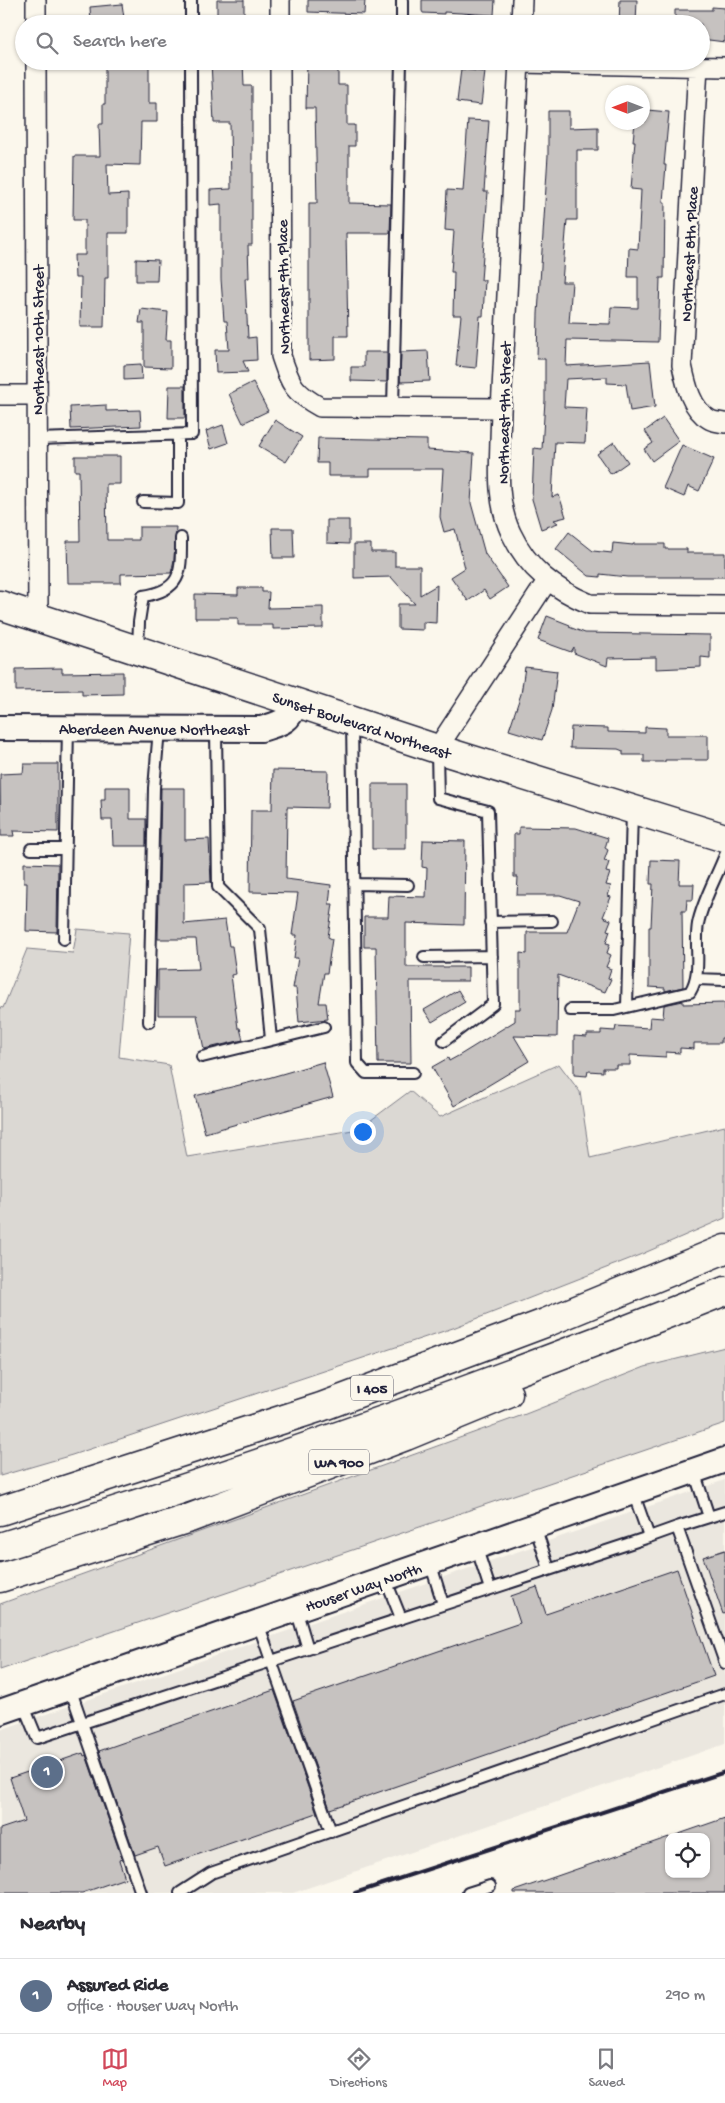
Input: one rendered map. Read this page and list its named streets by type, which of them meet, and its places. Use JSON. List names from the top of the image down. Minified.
{"streets":{"main road":["Sunset Boulevard Northeast","I 405","WA 900"],"street":["Northeast 8th Place","Northeast 9th Place","Northeast 10th Street","Northeast 9th Street","Aberdeen Avenue Northeast","Houser Way North"]},"crossings":[["Northeast 9th Place","Northeast 9th Street"],["Northeast 10th Street","Sunset Boulevard Northeast"],["Sunset Boulevard Northeast","Aberdeen Avenue Northeast"],["I 405","WA 900"]],"north":"left","page":{"search":"Search here","pins":"1","heading":"Nearby","list":[{"mark":"1","name":"Assured Ride","note":"Office · Houser Way North","value":"290 m"}],"nav":["Map","Directions","Saved"]}}
